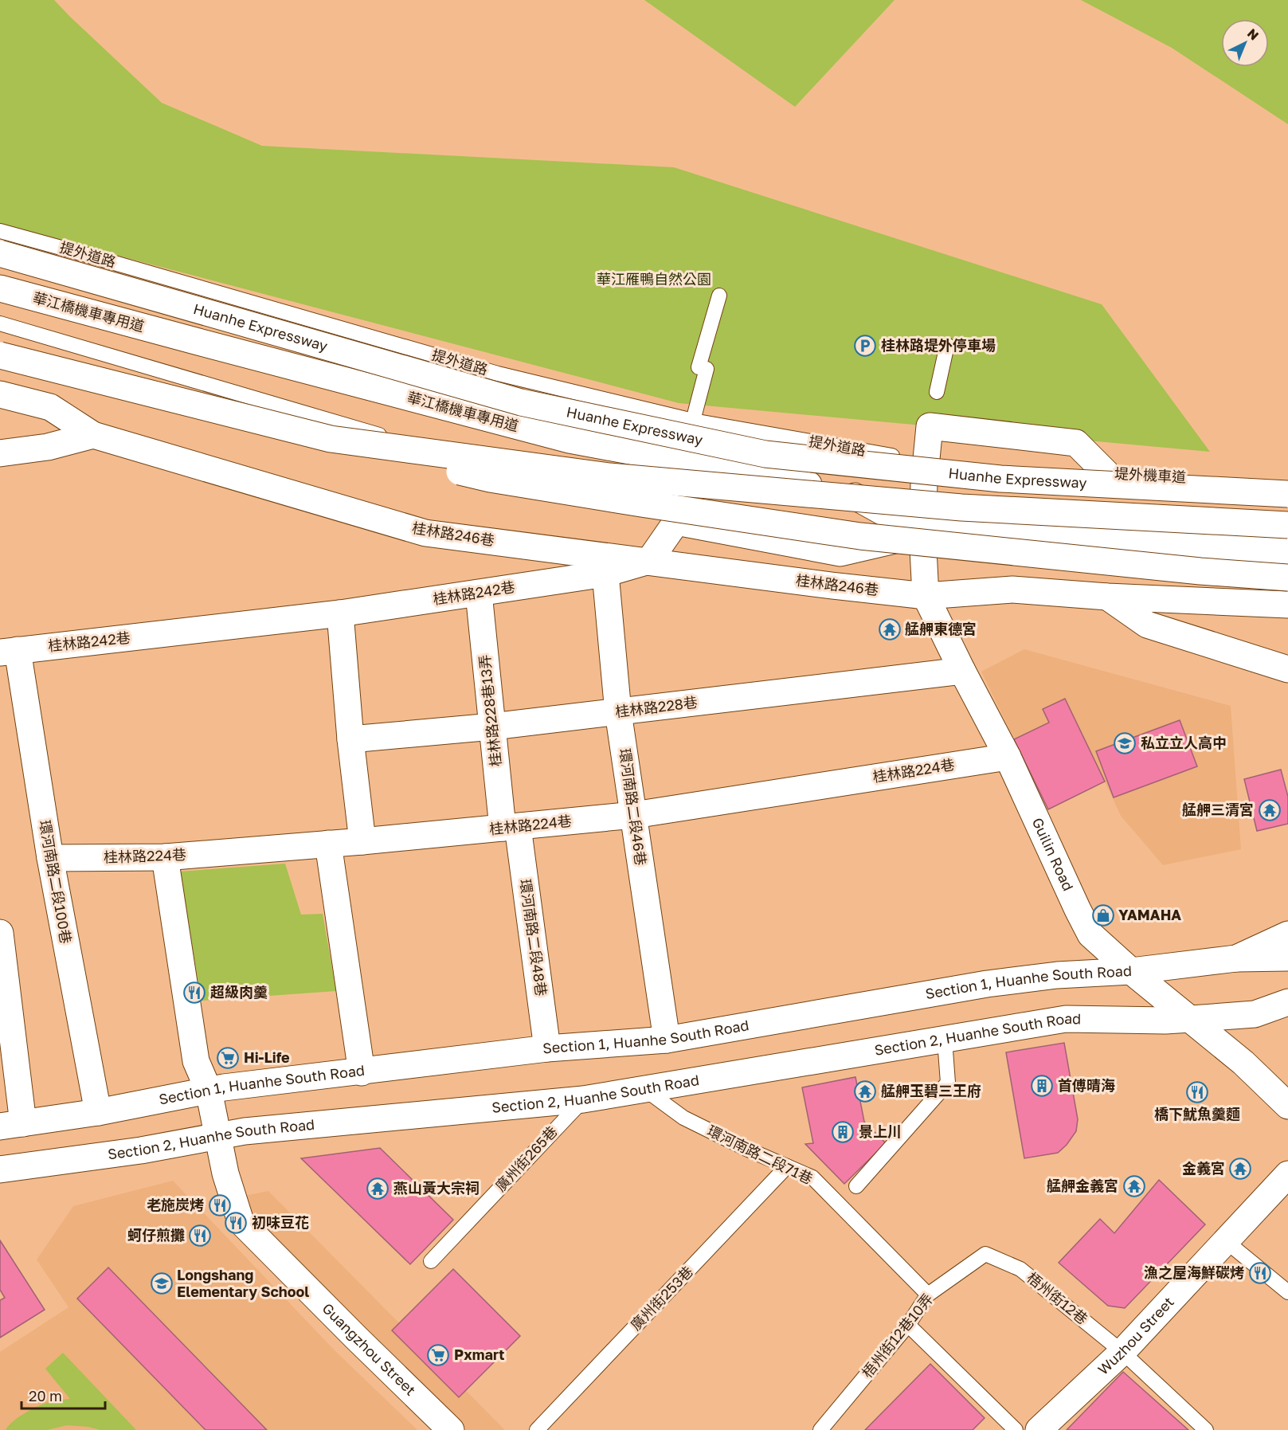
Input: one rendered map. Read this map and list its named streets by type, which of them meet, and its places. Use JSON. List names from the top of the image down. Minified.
{"streets":{"main road":["華江橋機車專用道","Huanhe Expressway","堤外機車道","桂林路246巷","桂林路242巷","桂林路228巷","桂林路228巷13弄","桂林路224巷","環河南路二段46巷","Guilin Road","環河南路二段100巷","環河南路二段48巷","Section 1, Huanhe South Road","Section 2, Huanhe South Road","Wuzhou Street","Guangzhou Street"],"lane":["提外道路","環河南路二段71巷","廣州街265巷","廣州街253巷","梧州街12巷","梧州街12巷10弄"]},"crossings":[["提外道路","堤外機車道"],["提外道路","Guilin Road"],["華江橋機車專用道","Guilin Road"],["堤外機車道","Guilin Road"],["桂林路246巷","桂林路242巷"],["桂林路246巷","Guilin Road"],["桂林路242巷","桂林路228巷13弄"],["桂林路242巷","環河南路二段46巷"],["桂林路242巷","環河南路二段100巷"],["桂林路228巷","桂林路228巷13弄"],["桂林路228巷","環河南路二段46巷"],["桂林路228巷","Guilin Road"],["桂林路228巷13弄","桂林路224巷"],["桂林路228巷13弄","環河南路二段48巷"],["桂林路224巷","環河南路二段46巷"],["桂林路224巷","Guilin Road"],["桂林路224巷","環河南路二段100巷"],["桂林路224巷","環河南路二段48巷"],["桂林路224巷","Guangzhou Street"],["環河南路二段46巷","Section 1, Huanhe South Road"],["Guilin Road","Section 1, Huanhe South Road"],["Guilin Road","Section 2, Huanhe South Road"],["環河南路二段100巷","Section 1, Huanhe South Road"],["環河南路二段48巷","Section 1, Huanhe South Road"],["Section 1, Huanhe South Road","Guangzhou Street"],["Section 2, Huanhe South Road","環河南路二段71巷"],["Section 2, Huanhe South Road","廣州街265巷"],["Section 2, Huanhe South Road","Guangzhou Street"],["環河南路二段71巷","廣州街253巷"],["環河南路二段71巷","梧州街12巷10弄"],["梧州街12巷","梧州街12巷10弄"],["梧州街12巷","Wuzhou Street"]],"parks":["華江雁鴨自然公園"],"places":{"parking":["桂林路堤外停車場"],"temple":["艋舺東德宮","艋舺三清宮","艋舺玉碧三王府","金義宮","艋舺金義宮","燕山黃大宗祠"],"school or university":["私立立人高中","Longshang Elementary School"],"shop":["YAMAHA"],"restaurant":["超級肉羹","橋下魷魚羹麵","老施炭烤","初味豆花","蚵仔煎攤","漁之屋海鮮碳烤"],"supermarket":["Hi-Life","Pxmart"],"building":["首傅晴海","景上川"]},"scale_bar":"20 m","north":"top right"}
